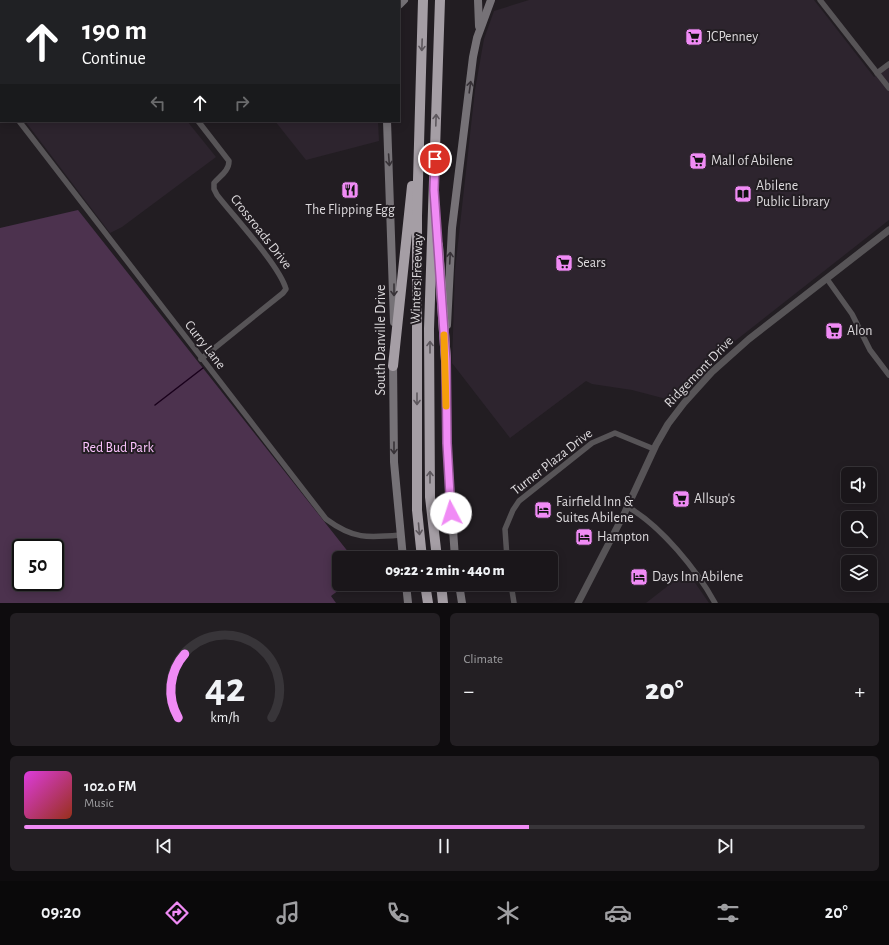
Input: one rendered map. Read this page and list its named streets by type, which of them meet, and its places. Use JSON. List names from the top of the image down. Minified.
{"streets":{"highway":["Winters Freeway"],"main road":["South Danville Drive"],"street":["Crossroads Drive","Curry Lane","Ridgemont Drive","Turner Plaza Drive"]},"crossings":[["Crossroads Drive","Curry Lane"],["South Danville Drive","Curry Lane"],["Ridgemont Drive","Turner Plaza Drive"]],"parks":["Red Bud Park"],"places":{"supermarket":["JCPenney","Mall of Abilene","Sears","Alon","Allsup's"],"restaurant":["The Flipping Egg"],"library":["Abilene Public Library"],"hotel":["Fairfield Inn & Suites Abilene","Hampton","Days Inn Abilene"]},"page":{"turn":["190 m","Continue"],"limit":"50","trip":"09:22 · 2 min · 440 m","tile":"Climate","heat":["−","20°","+"],"song":["102.0 FM","Music"],"tabs":["09:20","20°"],"gauge":["42","km/h"]}}
